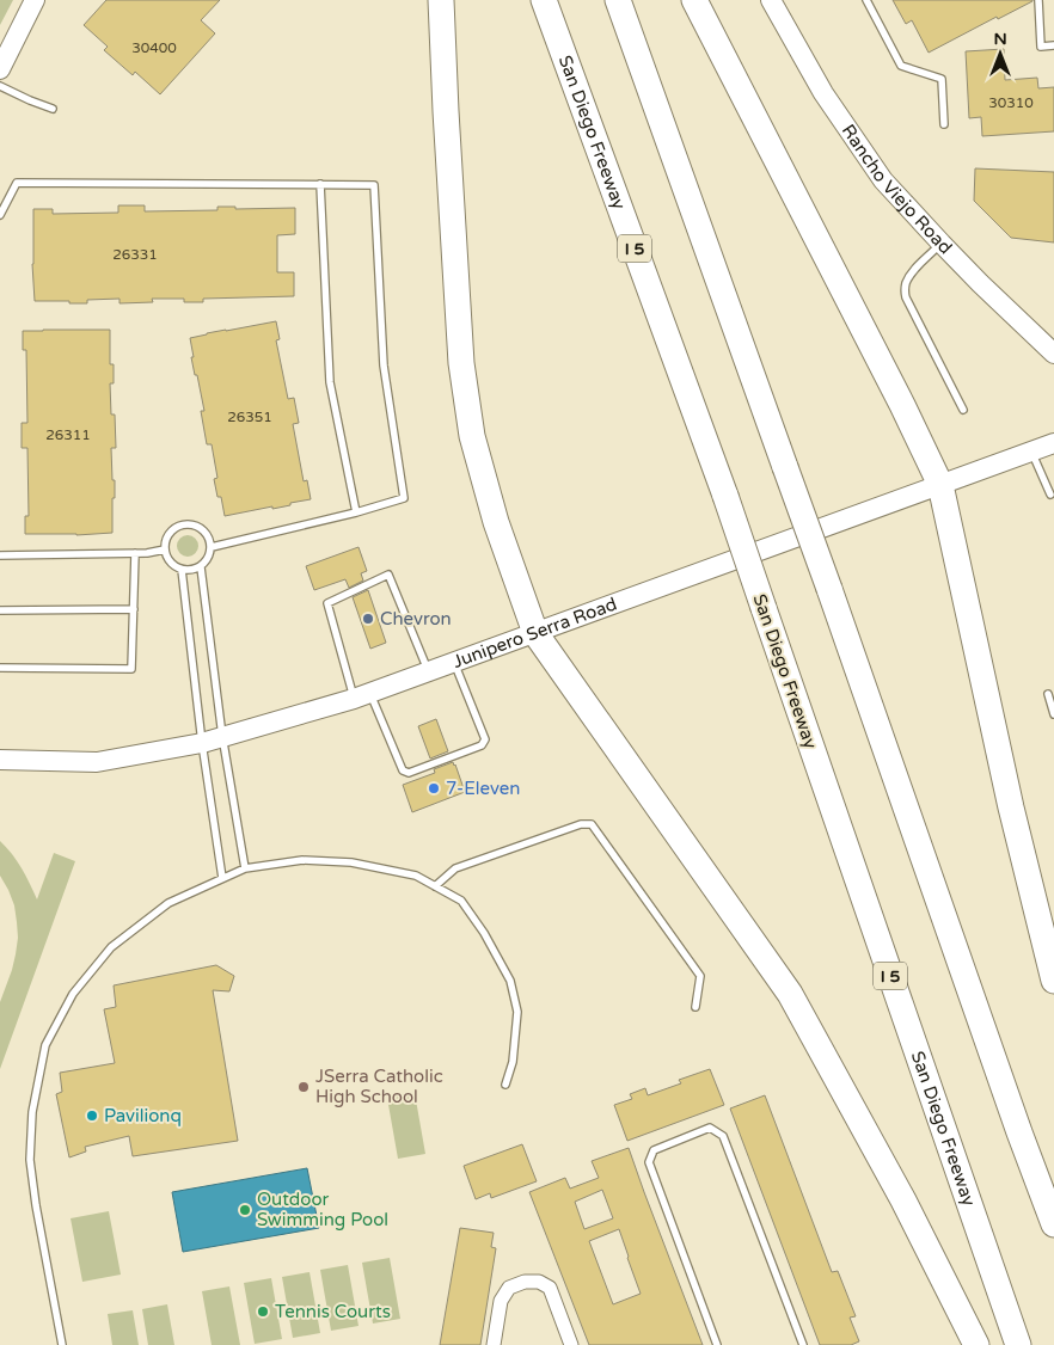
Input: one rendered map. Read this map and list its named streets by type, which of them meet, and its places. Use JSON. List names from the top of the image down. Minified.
{"streets":{"highway":["San Diego Freeway","I 5"],"main road":["Rancho Viejo Road","Junipero Serra Road"]},"places":["Chevron","7-Eleven","JSerra Catholic High School","Pavilionq","Outdoor Swimming Pool","Tennis Courts"],"house_numbers":["30400","30310","26331","26351","26311"],"north":"top"}
